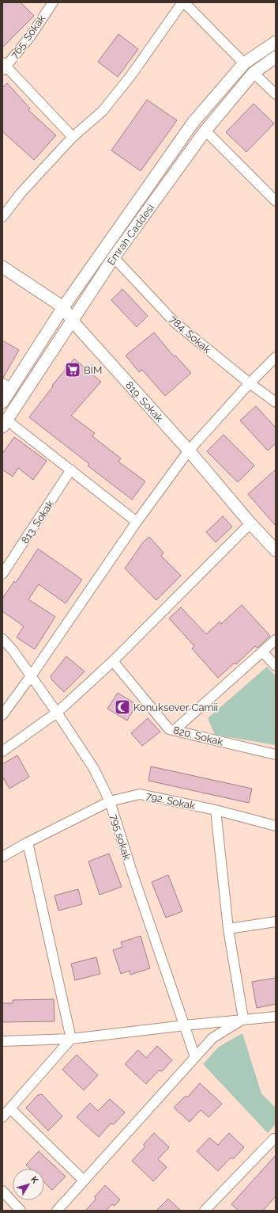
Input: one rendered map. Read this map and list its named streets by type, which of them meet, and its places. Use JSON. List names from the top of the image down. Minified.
{"streets":{"street":["765. Sokak","Emrah Caddesi","784. Sokak","819. Sokak","813. Sokak","820. Sokak","792. Sokak","795 sokak"]},"crossings":[["Emrah Caddesi","784. Sokak"],["Emrah Caddesi","819. Sokak"],["792. Sokak","795 sokak"]],"places":{"supermarket":["BİM"],"mosque":["Konuksever Camii"]},"north":"top right"}
